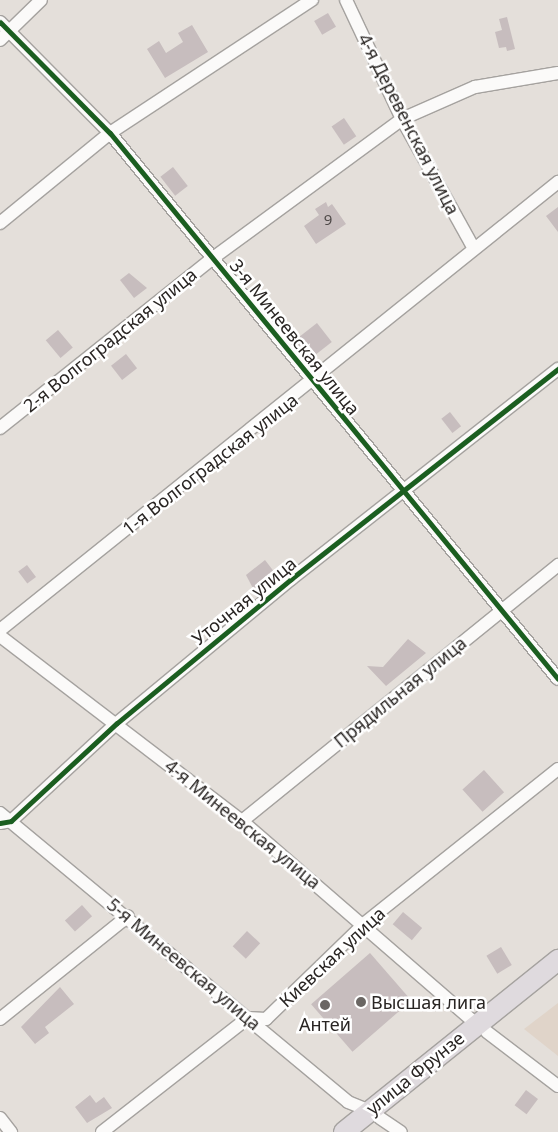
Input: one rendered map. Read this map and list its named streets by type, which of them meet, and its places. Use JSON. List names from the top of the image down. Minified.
{"streets":{"highway":["улица Фрунзе"],"street":["4-я Деревенская улица","3-я Минеевская улица","2-я Волгоградская улица","1-я Волгоградская улица","Уточная улица","Прядильная улица","4-я Минеевская улица","Киевская улица","5-я Минеевская улица"]},"crossings":[["4-я Деревенская улица","2-я Волгоградская улица"],["4-я Деревенская улица","1-я Волгоградская улица"],["3-я Минеевская улица","2-я Волгоградская улица"],["3-я Минеевская улица","1-я Волгоградская улица"],["3-я Минеевская улица","Уточная улица"],["3-я Минеевская улица","Прядильная улица"],["Уточная улица","4-я Минеевская улица"],["Уточная улица","5-я Минеевская улица"],["Прядильная улица","4-я Минеевская улица"],["4-я Минеевская улица","Киевская улица"],["4-я Минеевская улица","улица Фрунзе"],["Киевская улица","5-я Минеевская улица"],["5-я Минеевская улица","улица Фрунзе"]],"places":["Высшая лига","Антей"],"house_numbers":["9"]}
